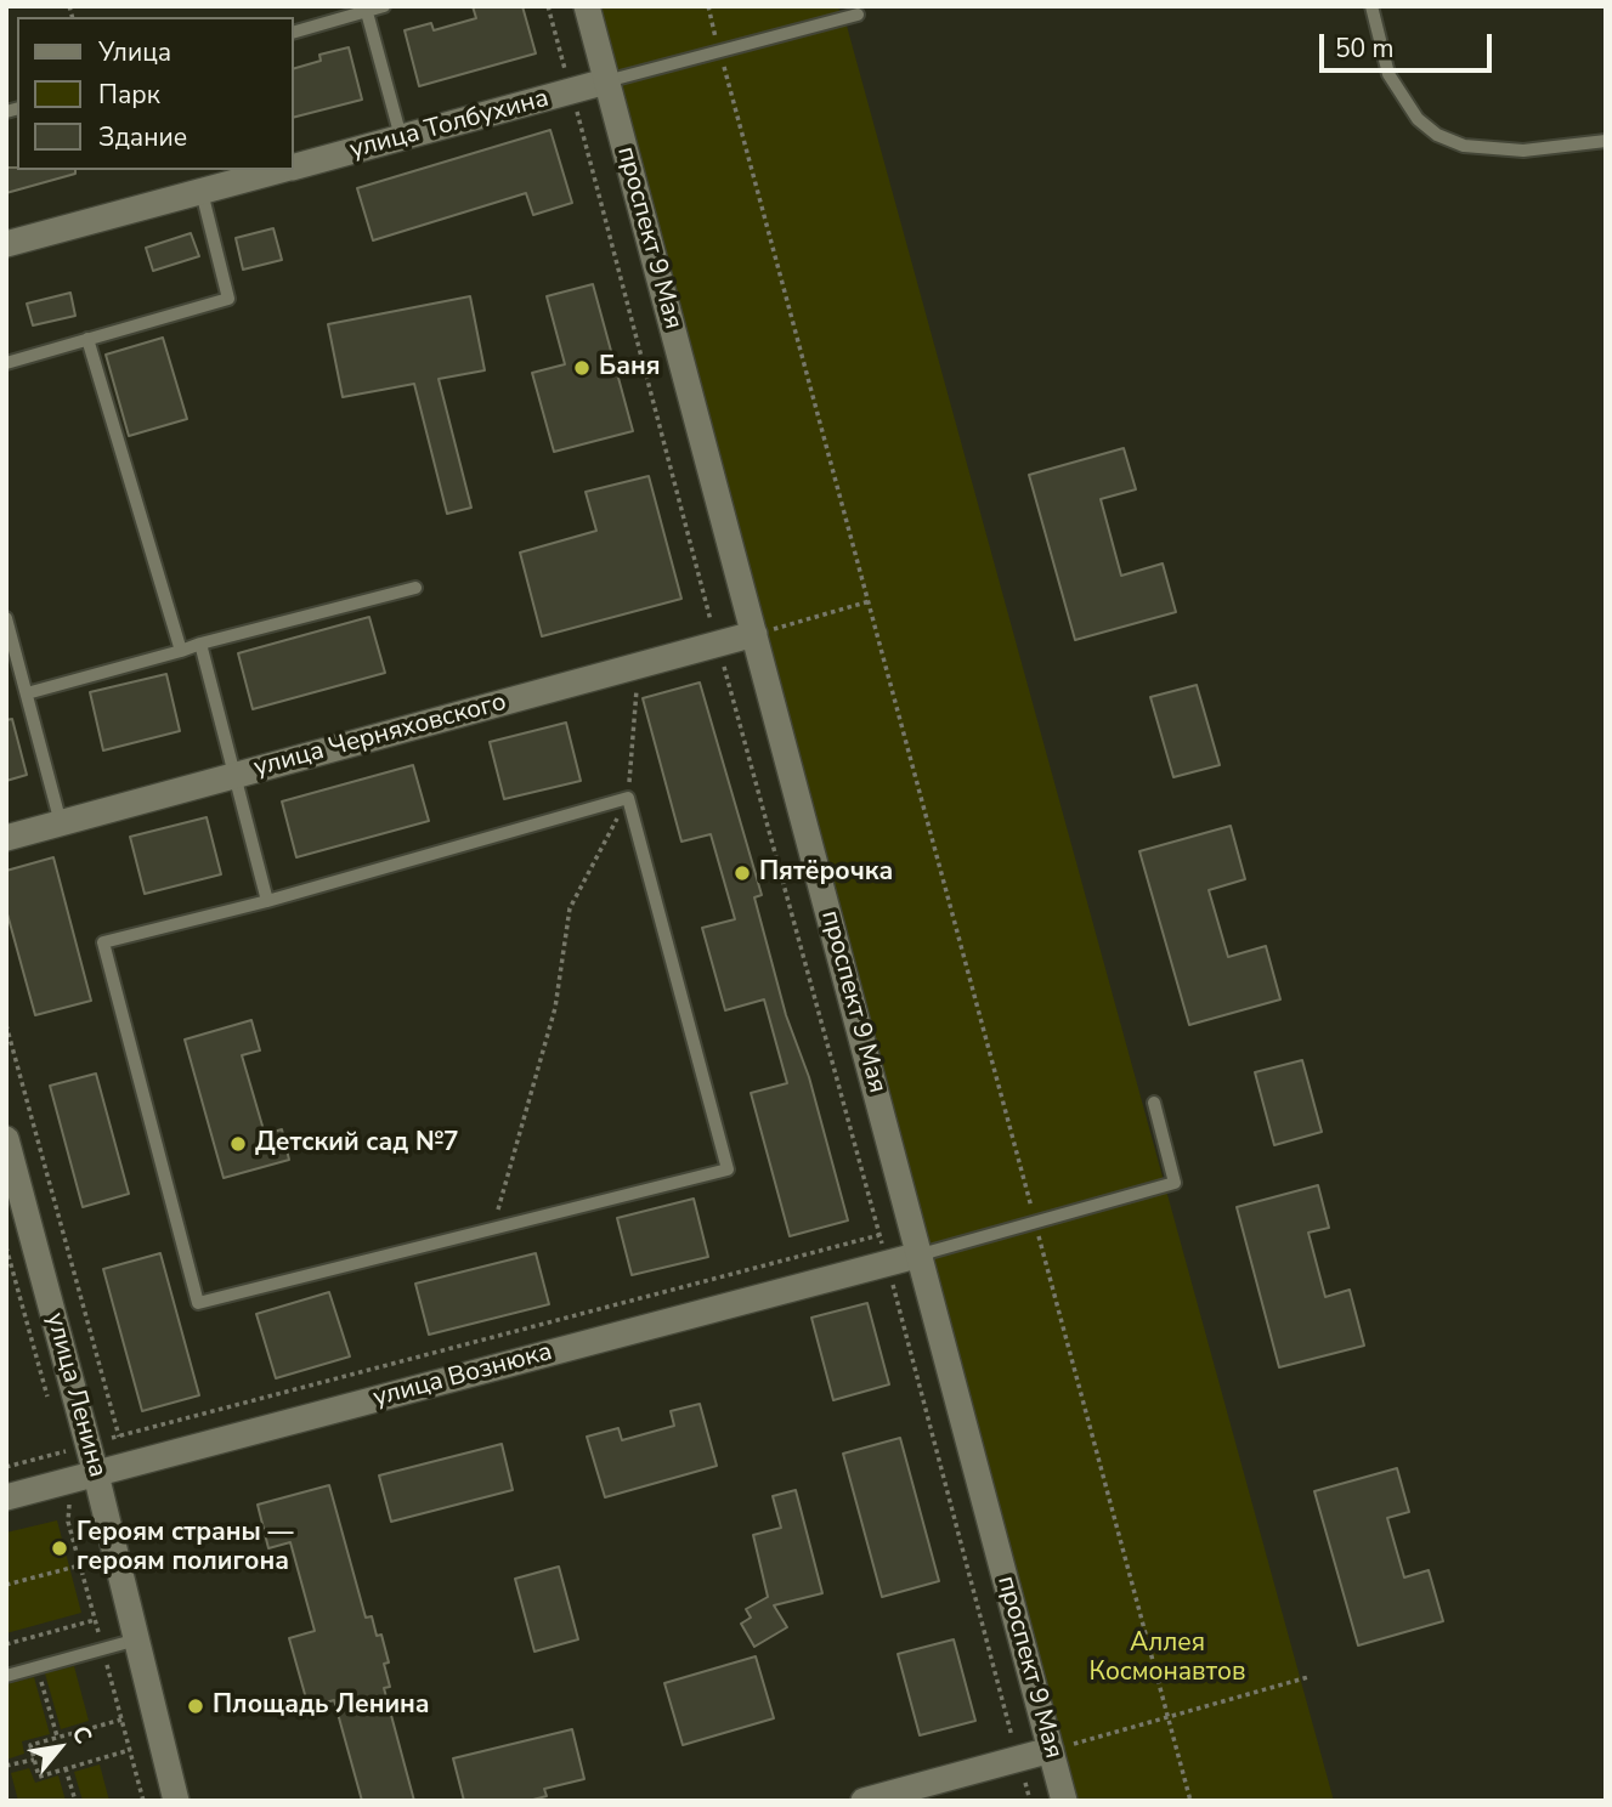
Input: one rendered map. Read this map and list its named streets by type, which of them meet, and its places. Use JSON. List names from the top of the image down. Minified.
{"streets":{"street":["улица Толбухина","проспект 9 Мая","улица Черняховского","улица Вознюка","улица Ленина"]},"crossings":[["улица Толбухина","проспект 9 Мая"],["проспект 9 Мая","улица Черняховского"],["проспект 9 Мая","улица Вознюка"],["улица Вознюка","улица Ленина"]],"parks":["Аллея Космонавтов"],"places":["Баня","Пятёрочка","Детский сад №7","Героям страны — героям полигона","Площадь Ленина"],"legend":["Улица","Парк","Здание"],"scale_bar":"50 m","north":"top right"}
